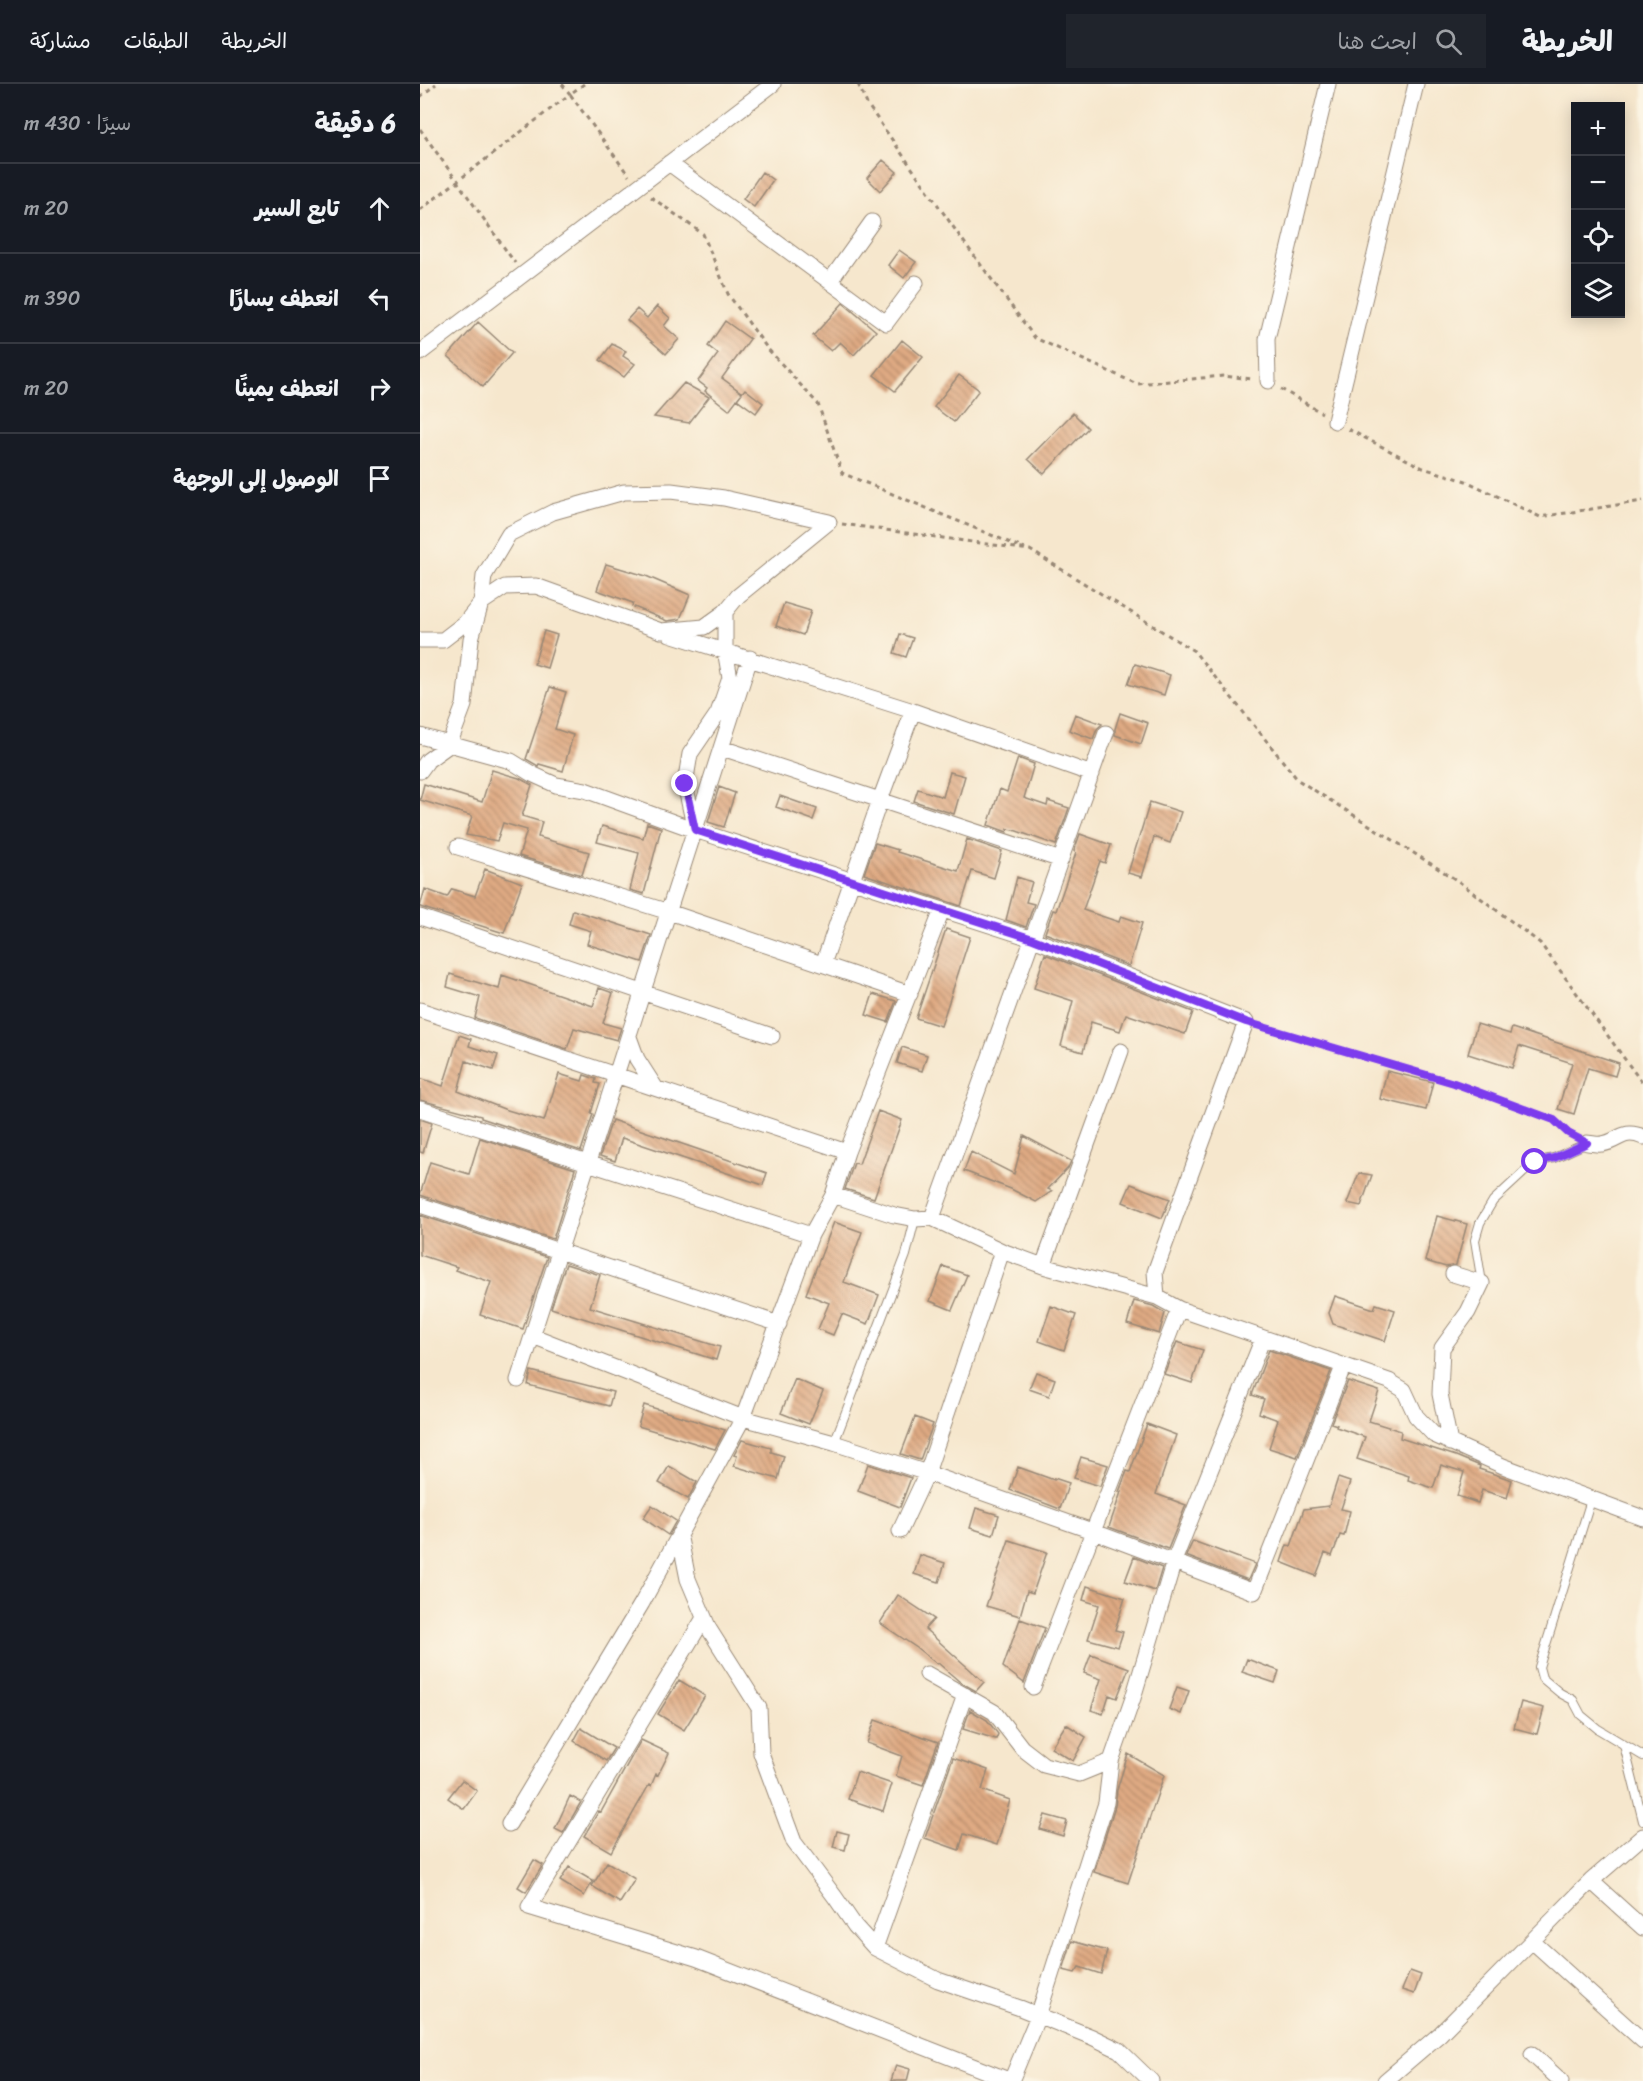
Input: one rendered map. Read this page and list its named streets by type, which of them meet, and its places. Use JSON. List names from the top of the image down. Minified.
{"page":{"header":"الخريطة","search":"ابحث هنا","nav":["الخريطة","الطبقات","مشاركة"],"heading":["6 دقيقة","سيرًا · 430 m"],"map_buttons":["+","−"],"list":[["تابع السير","20 m"],["انعطف يسارًا","390 m"],["انعطف يمينًا","20 m"],"الوصول إلى الوجهة"]}}
